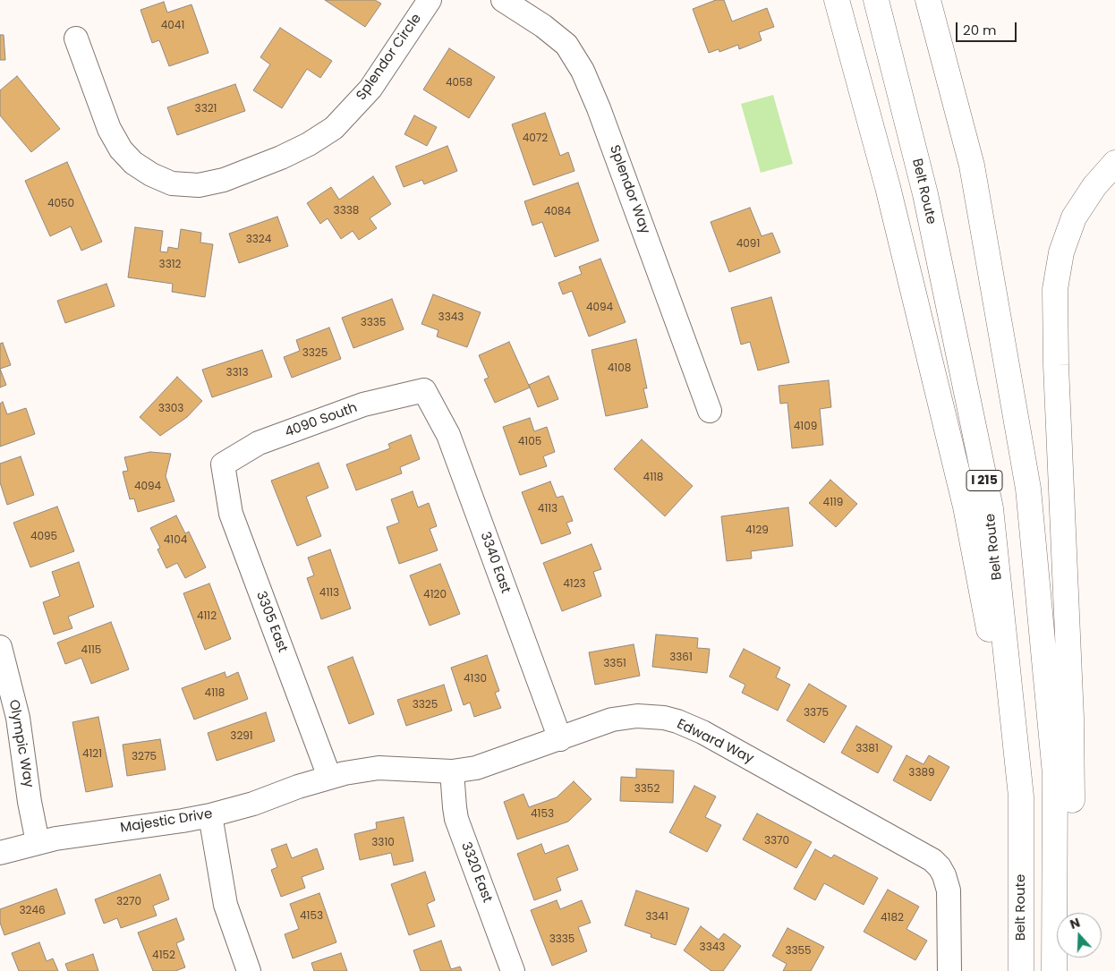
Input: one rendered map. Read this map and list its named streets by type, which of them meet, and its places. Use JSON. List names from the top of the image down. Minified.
{"streets":{"highway":["Belt Route","I 215"],"street":["Splendor Circle","Splendor Way","4090 South","3340 East","3305 East","Edward Way","Olympic Way","Majestic Drive","3320 East"]},"crossings":[["4090 South","3340 East"],["4090 South","3305 East"],["3340 East","Edward Way"],["3305 East","Edward Way"],["3305 East","Majestic Drive"],["Edward Way","Majestic Drive"],["Edward Way","3320 East"],["Olympic Way","Majestic Drive"]],"house_numbers":["4041","4058","3321","4072","4050","3338","4084","3324","4091","3312","4094","3343","3335","3325","4108","3313","3303","4109","4105","4118","4094","4119","4113","4129","4095","4104","4123","4113","4120","4112","4115","3361","3351","4130","4118","3325","3375","3291","3381","4121","3275","3389","3352","4153","3370","3310","3270","3246","4153","3341","4182","3335","3343","3355","4152"],"scale_bar":"20 m","north":"top"}
